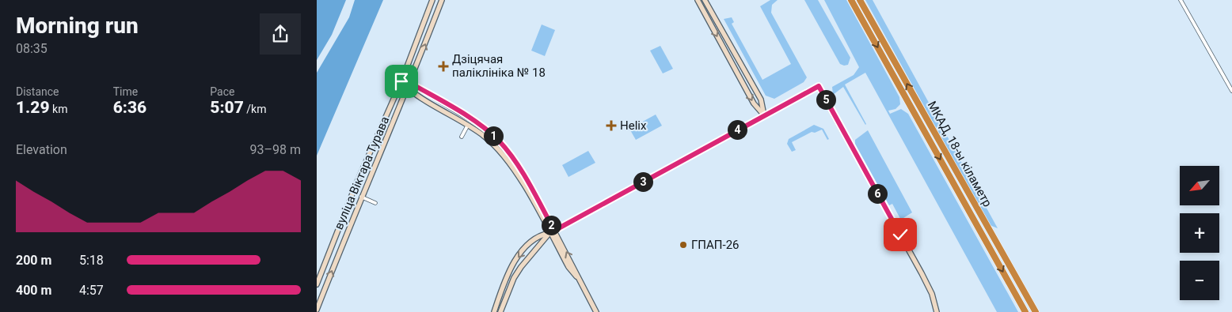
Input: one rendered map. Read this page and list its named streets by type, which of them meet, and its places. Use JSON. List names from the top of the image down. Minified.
{"streets":{"highway":["МКАД, 18-ы кіламетр"],"main road":["вуліца Віктара Турава"]},"places":{"health":["Дзіцячая паліклініка № 18","Helix"],"other":["ГПАП-26"]},"north":"bottom left","page":{"heading":["Morning run","08:35"],"stats":[["Distance","1.29 km"],["Time","6:36"],["Pace","5:07 /km"]],"pins":["5","4","1","3","6","2"],"chart":["Elevation","93–98 m"],"map_buttons":["+","−"],"list":[{"name":"200 m","note":"5:18"},{"name":"400 m","note":"4:57"}]}}
